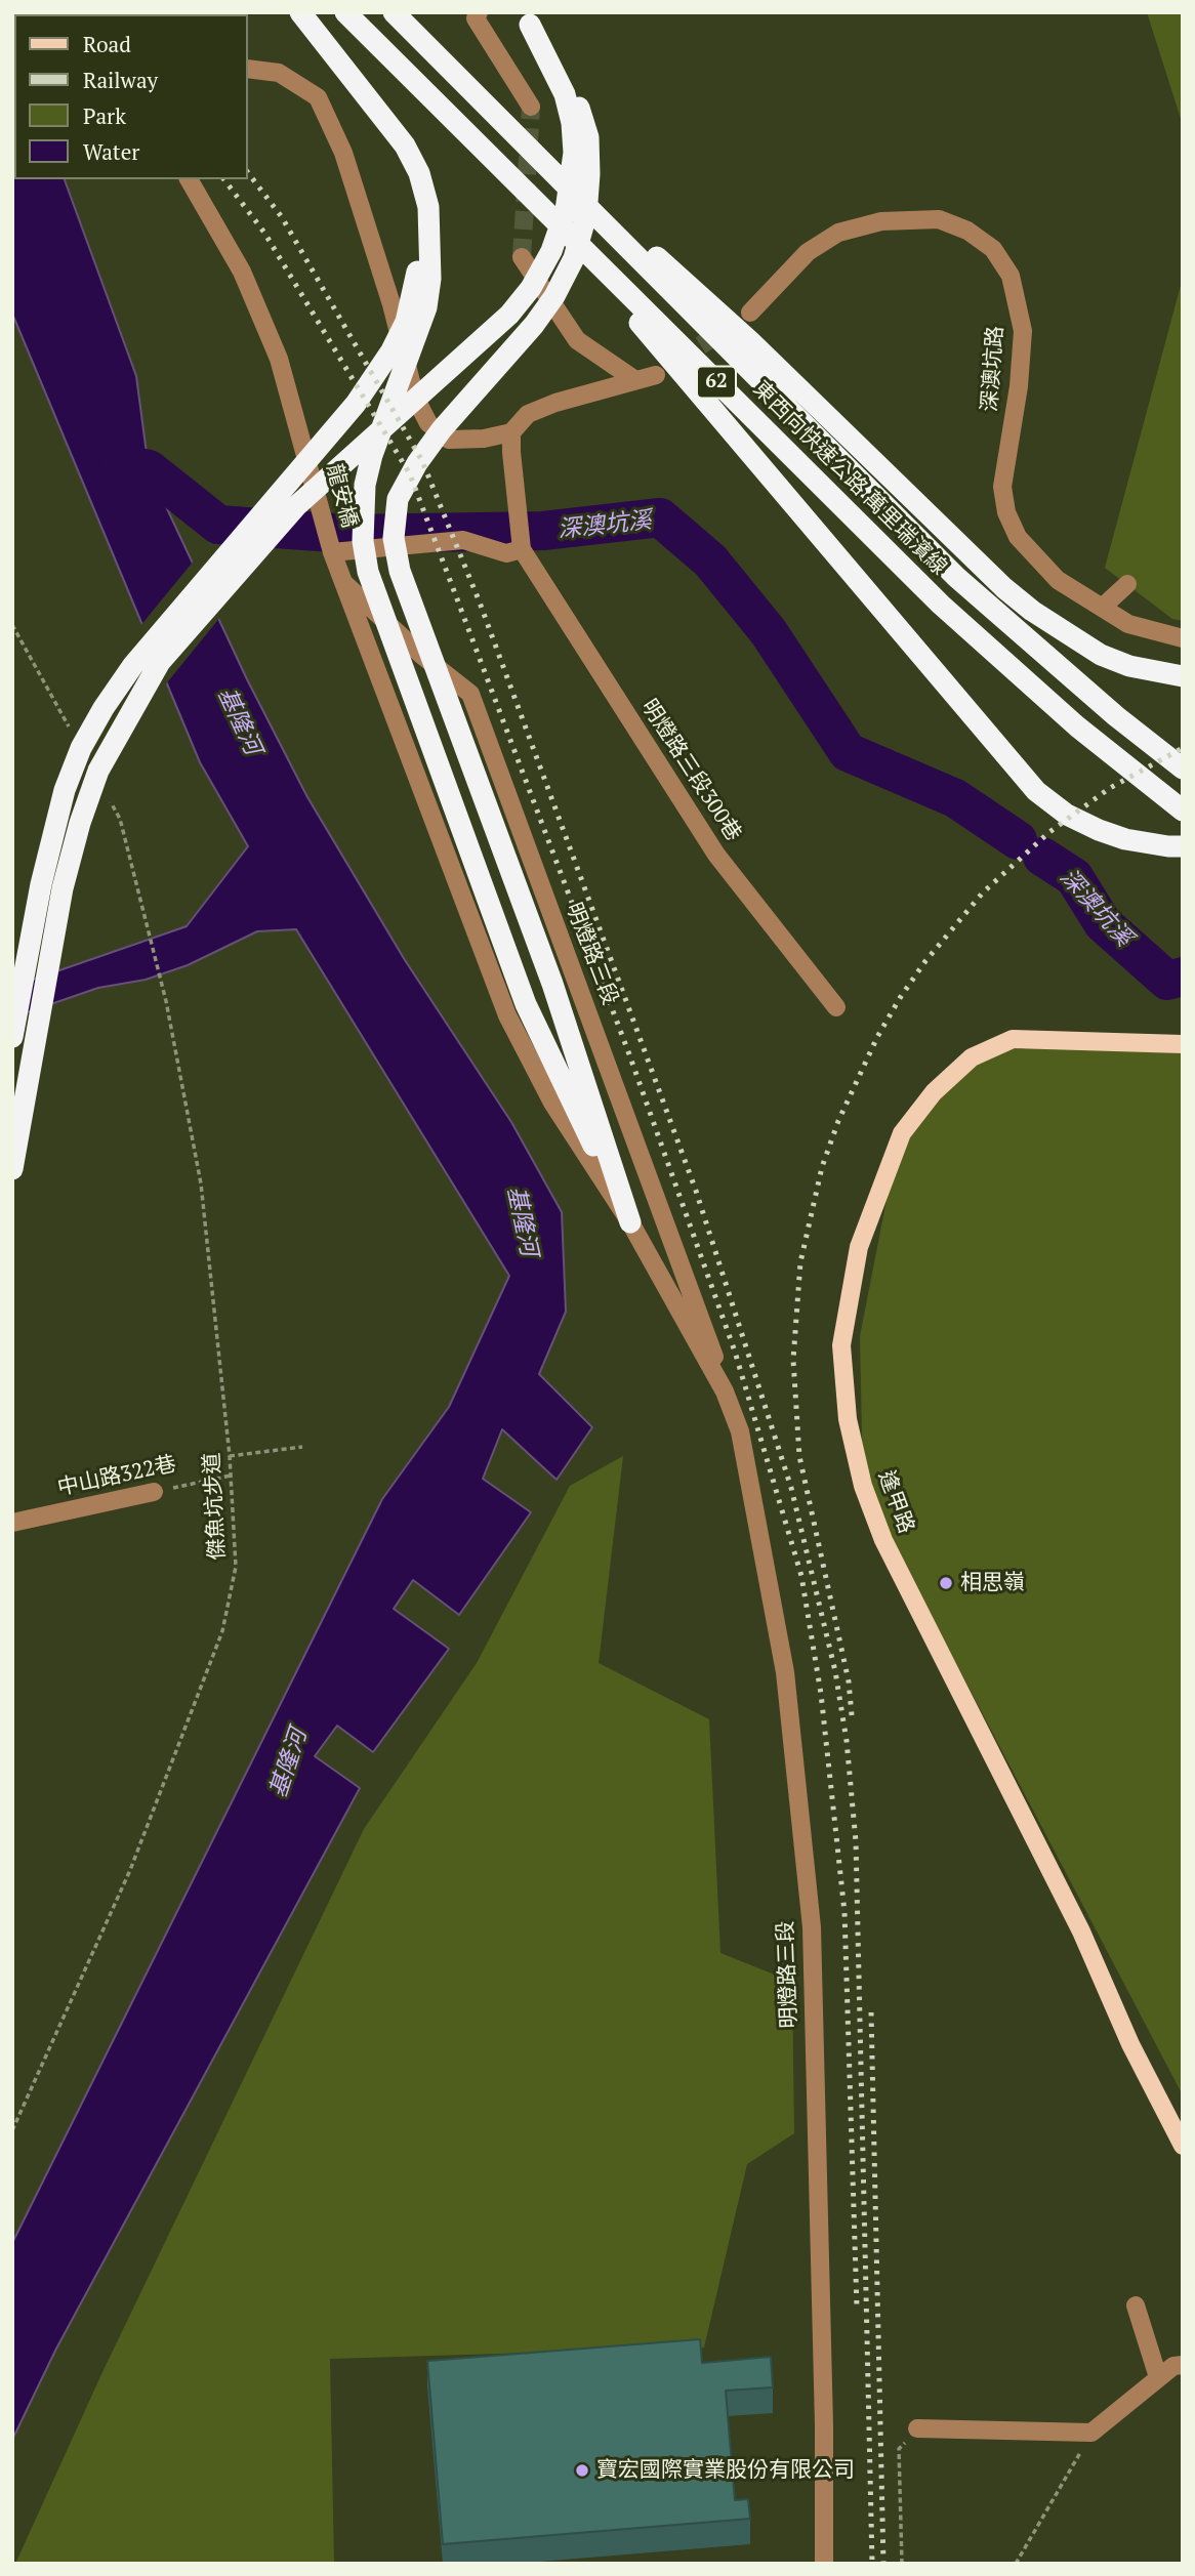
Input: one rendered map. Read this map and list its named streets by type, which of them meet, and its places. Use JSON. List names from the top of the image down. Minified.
{"streets":{"highway":["62","東西向快速公路 萬里瑞濱線"],"main road":["逢甲路"],"street":["深澳坑路","龍安橋","明燈路三段300巷","明燈路三段","中山路322巷"],"path":["傑魚坑步道"]},"crossings":[["龍安橋","明燈路三段"],["中山路322巷","傑魚坑步道"]],"water":["深澳坑溪","基隆河"],"places":["相思嶺","寶宏國際實業股份有限公司"],"legend":["Road","Railway","Park","Water"]}
